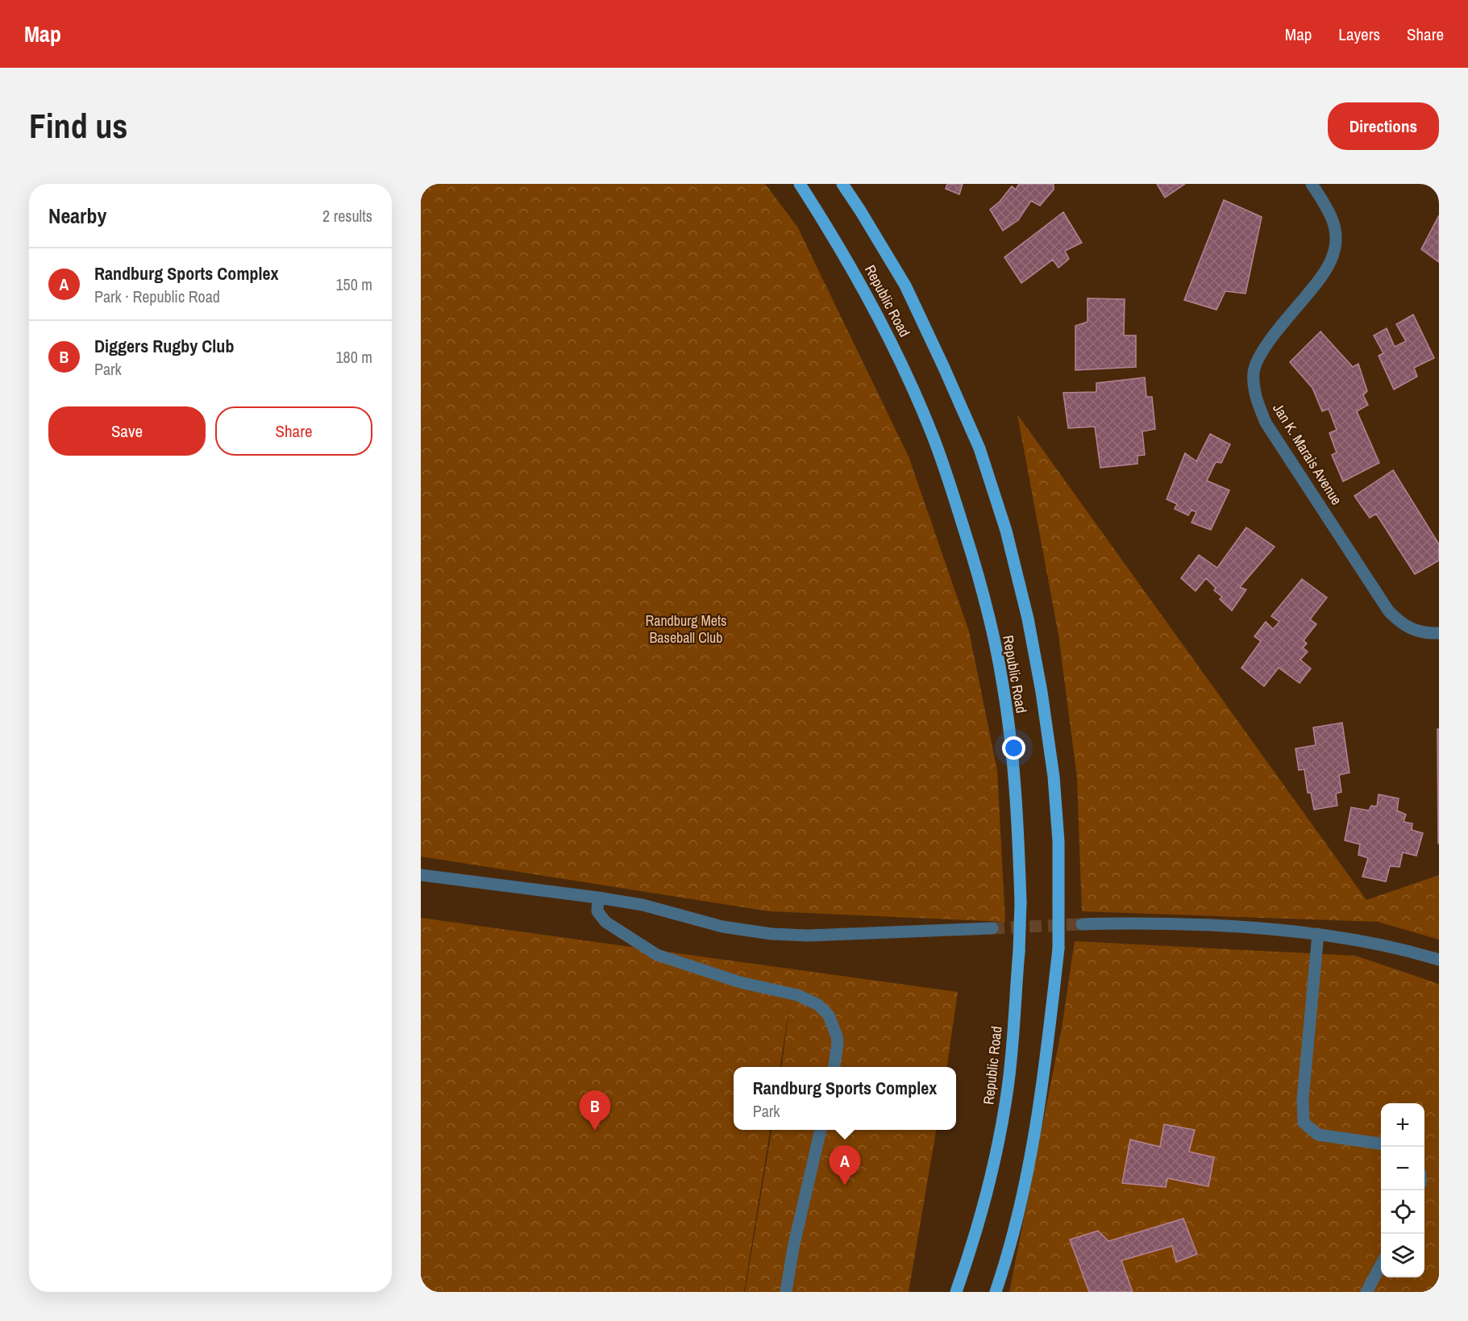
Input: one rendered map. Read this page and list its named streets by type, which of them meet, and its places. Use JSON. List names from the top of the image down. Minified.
{"streets":{"main road":["Republic Road"],"street":["Jan K. Marais Avenue"]},"parks":["Randburg Mets Baseball Club"],"page":{"header":"Map","nav":["Map","Layers","Share"],"buttons":["Directions",["Save","Share"]],"title":"Find us","heading":["Nearby","2 results"],"list":[{"mark":"A","name":"Randburg Sports Complex","note":"Park · Republic Road","value":"150 m"},{"mark":"B","name":"Diggers Rugby Club","note":"Park","value":"180 m"}],"popup":["Randburg Sports Complex","Park"],"pins":["B","A"],"map_buttons":["+","−"]}}
